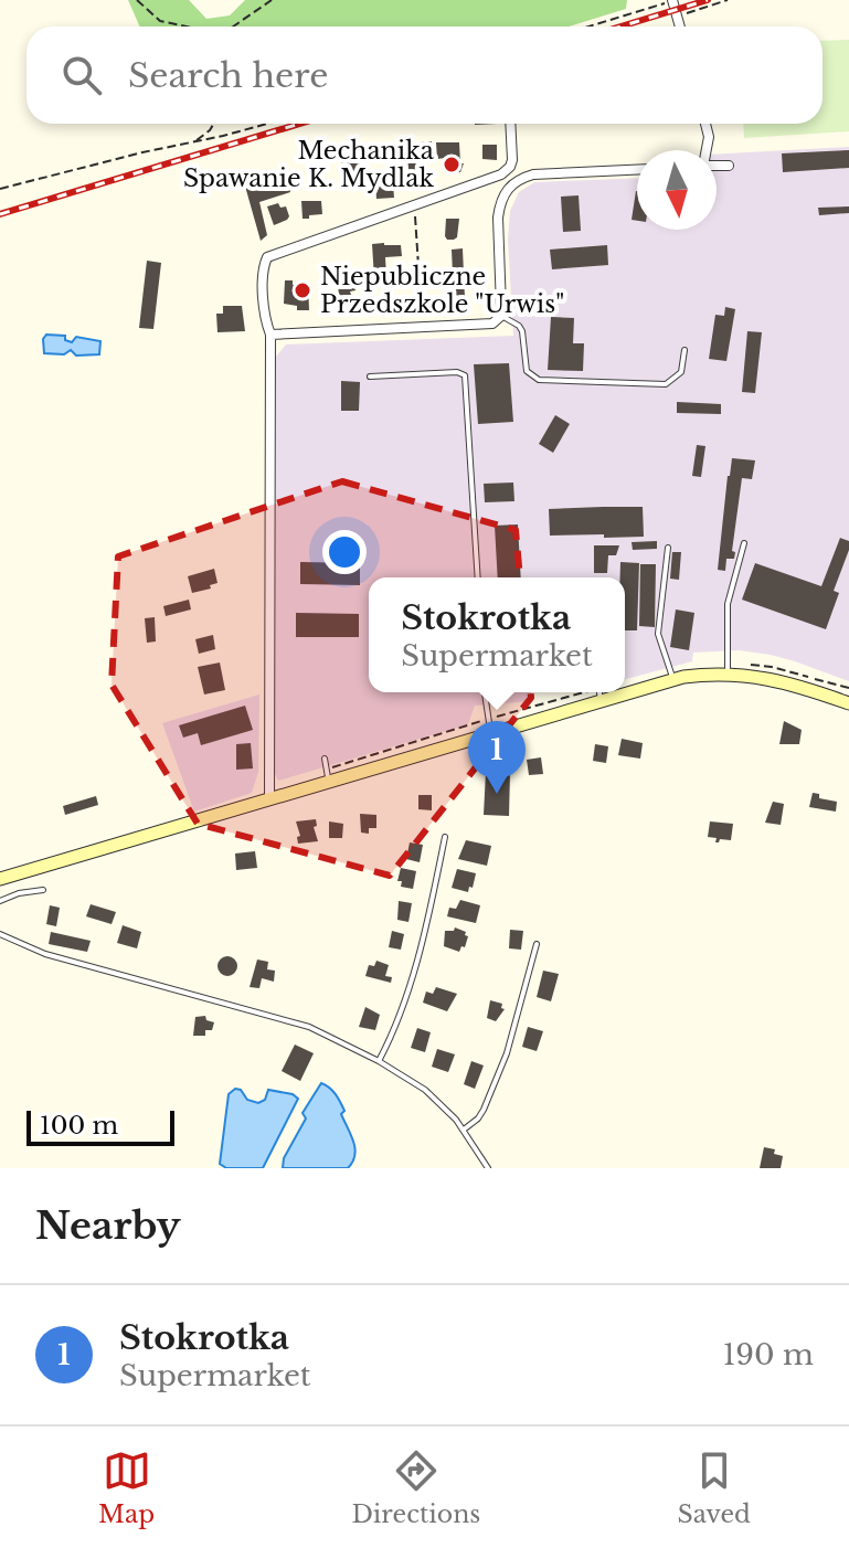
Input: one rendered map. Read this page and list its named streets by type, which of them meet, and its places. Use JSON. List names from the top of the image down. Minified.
{"places":["Mechanika Spawanie K. Mydlak","Niepubliczne Przedszkole \"Urwis\""],"scale_bar":"100 m","north":"bottom","page":{"search":"Search here","popup":["Stokrotka","Supermarket"],"pins":"1","scale":"100 m","heading":"Nearby","list":[{"mark":"1","name":"Stokrotka","note":"Supermarket","value":"190 m"}],"nav":["Map","Directions","Saved"]}}
